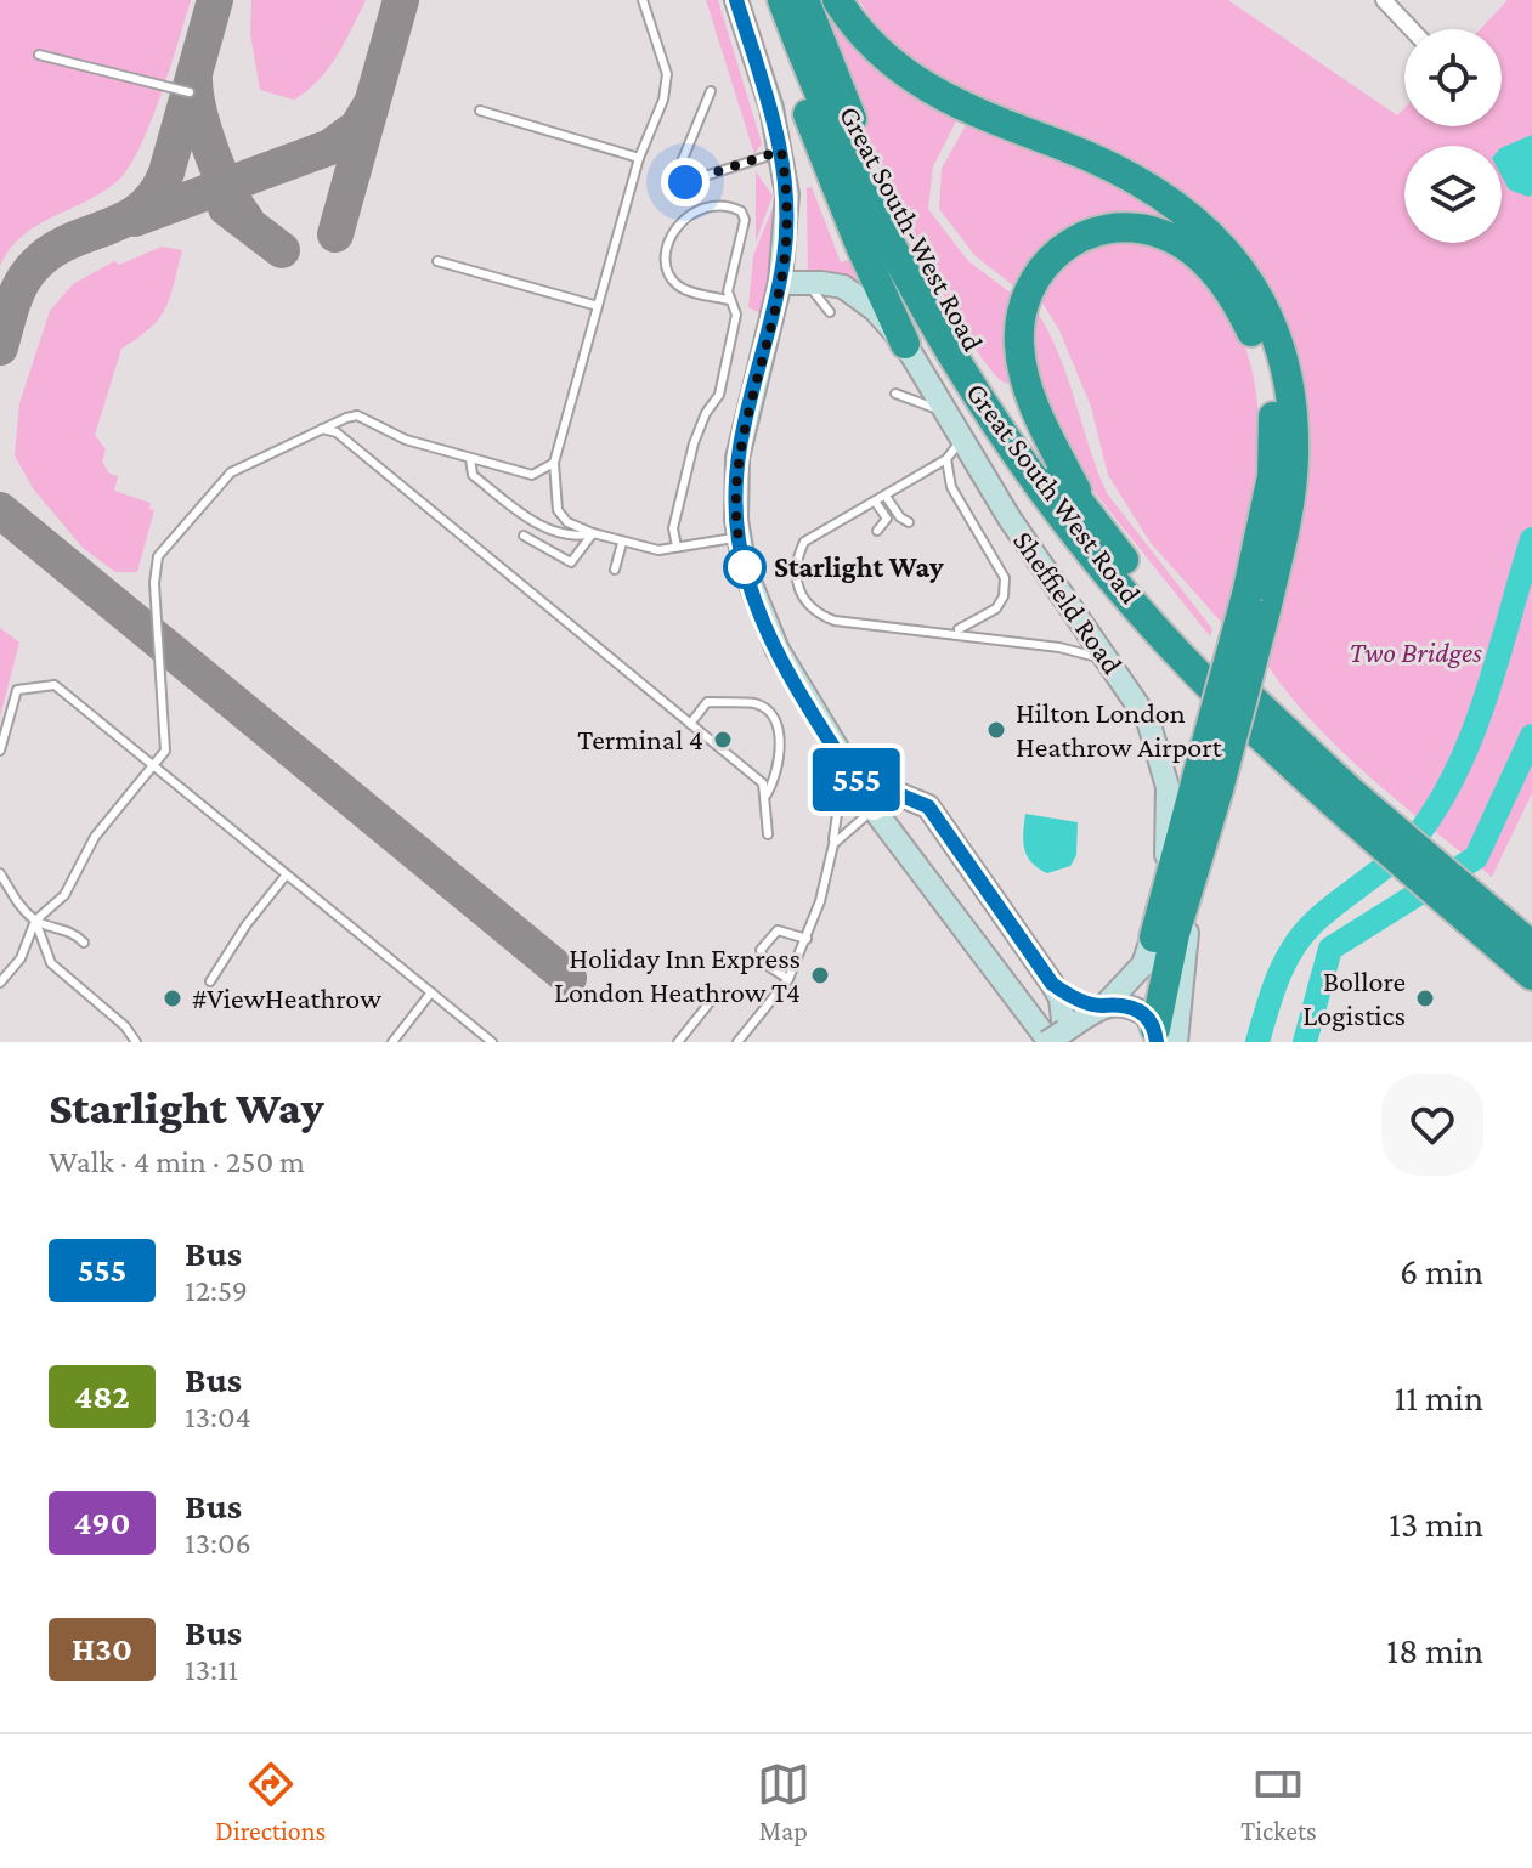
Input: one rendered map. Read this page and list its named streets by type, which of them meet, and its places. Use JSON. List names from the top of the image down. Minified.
{"streets":{"highway":["Great South-West Road","Great South West Road"],"street":["Sheffield Road"]},"crossings":[["Great South-West Road","Great South West Road"]],"parks":["Two Bridges"],"places":["Starlight Way","Hilton London Heathrow Airport","Terminal 4","Holiday Inn Express London Heathrow T4","#ViewHeathrow","Bollore Logistics"],"lines":["bus line 555"],"page":{"on_map":"555","heading":["Starlight Way","Walk · 4 min · 250 m"],"list":[{"mark":"555","name":"Bus","note":"12:59","value":"6 min"},{"mark":"482","name":"Bus","note":"13:04","value":"11 min"},{"mark":"490","name":"Bus","note":"13:06","value":"13 min"},{"mark":"H30","name":"Bus","note":"13:11","value":"18 min"}],"tabs":["Directions","Map","Tickets"]}}
